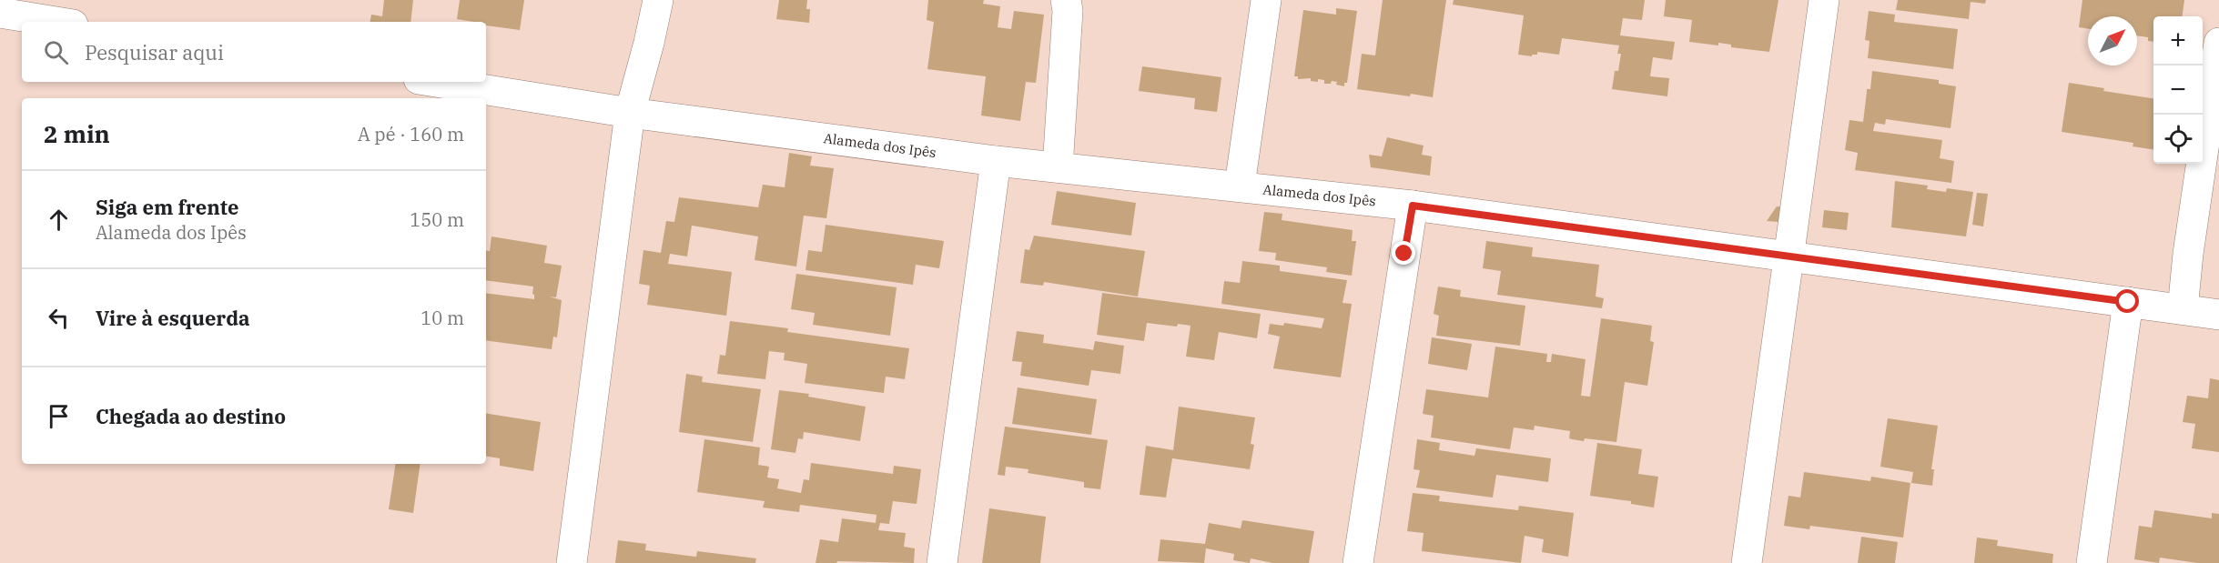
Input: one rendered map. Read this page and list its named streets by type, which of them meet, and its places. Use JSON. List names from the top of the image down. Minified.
{"streets":{"street":["Alameda dos Ipês"]},"north":"top right","page":{"map_buttons":["+","−"],"search":"Pesquisar aqui","heading":["2 min","A pé · 160 m"],"list":[["Siga em frente","Alameda dos Ipês","150 m"],["Vire à esquerda","10 m"],"Chegada ao destino"]}}
